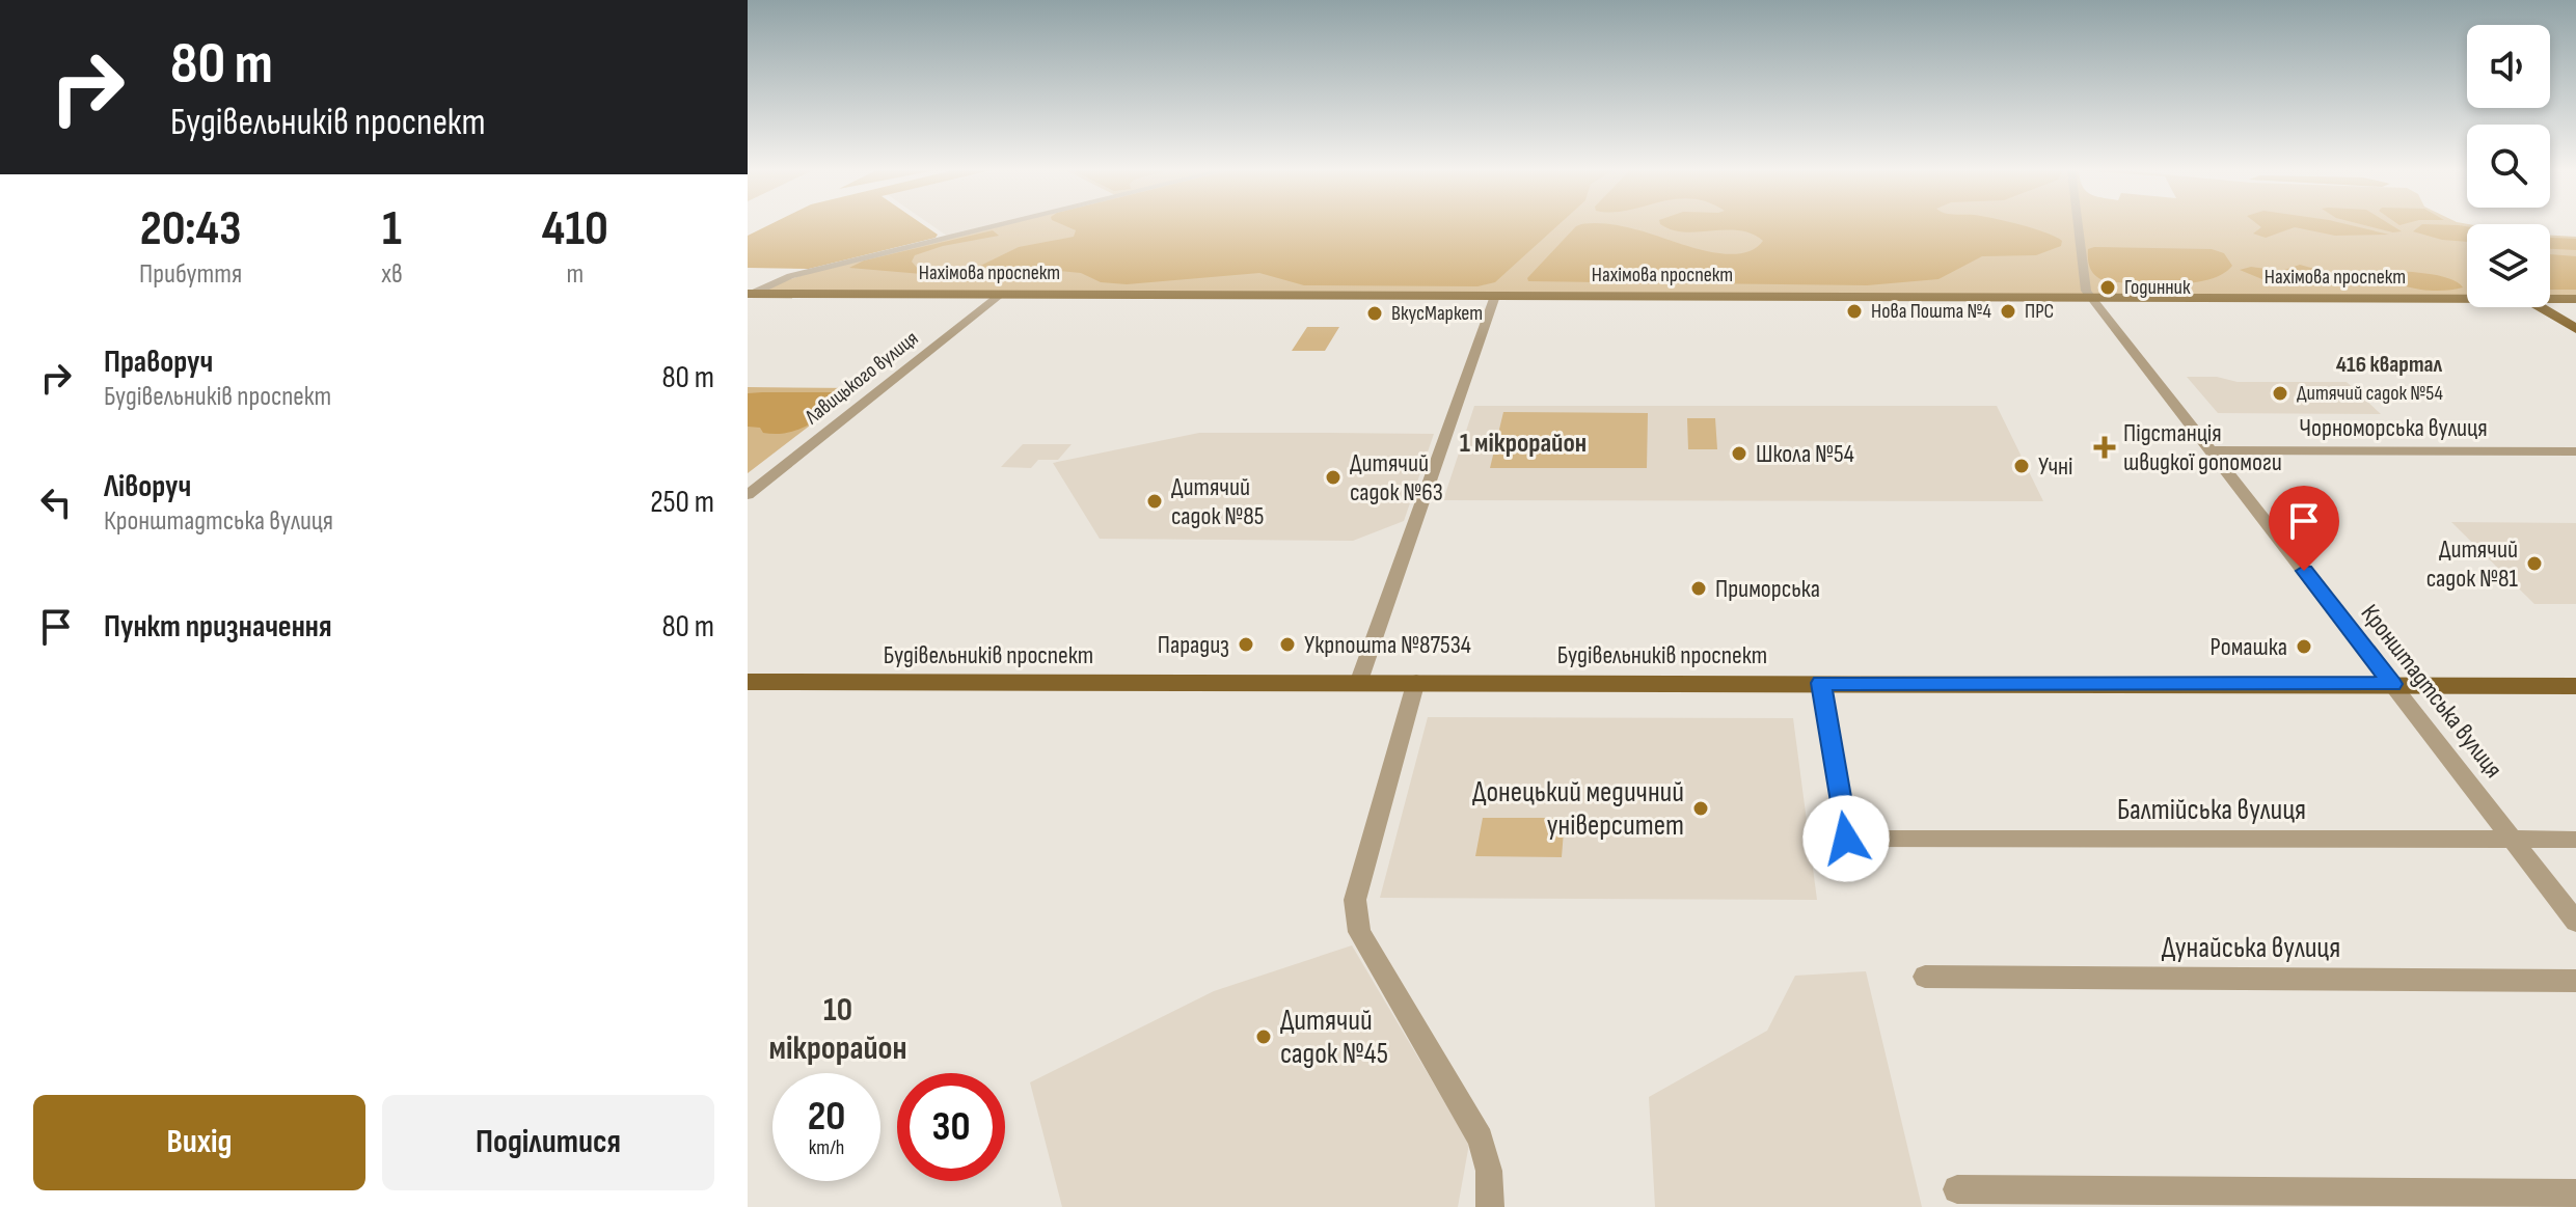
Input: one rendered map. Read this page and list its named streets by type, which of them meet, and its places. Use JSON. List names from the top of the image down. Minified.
{"streets":{"main road":["Нахімова проспект","Будівельників проспект"],"street":["Лавицького вулиця","Чорноморська вулиця","Кронштадтська вулиця","Балтійська вулиця","Дунайська вулиця"]},"crossings":[["Нахімова проспект","Лавицького вулиця"],["Нахімова проспект","Кронштадтська вулиця"],["Чорноморська вулиця","Кронштадтська вулиця"],["Будівельників проспект","Кронштадтська вулиця"],["Будівельників проспект","Балтійська вулиця"],["Кронштадтська вулиця","Балтійська вулиця"]],"districts":["416 квартал","1 мікрорайон","10 мікрорайон"],"places":{"other":["Годинник","Нова Пошта №4","ПРС","ВкусМаркет","Дитячий садок №54","Школа №54","Учні","Дитячий садок №63","Дитячий садок №85","Дитячий садок №81","Приморська","Парадиз","Укрпошта №87534","Ромашка","Донецький медичний університет","Дитячий садок №45"],"health":["Підстанція швидкої допомоги"]},"page":{"turn":["80 m","Будівельників проспект"],"eta":["20:43","Прибуття","1","хв","410","m"],"list":[{"name":"Праворуч","note":"Будівельників проспект","value":"80 m"},{"name":"Ліворуч","note":"Кронштадтська вулиця","value":"250 m"},{"name":"Пункт призначення","value":"80 m"}],"speed":"20 km/h","limit":"30","buttons":["Вихід","Поділитися"]}}
